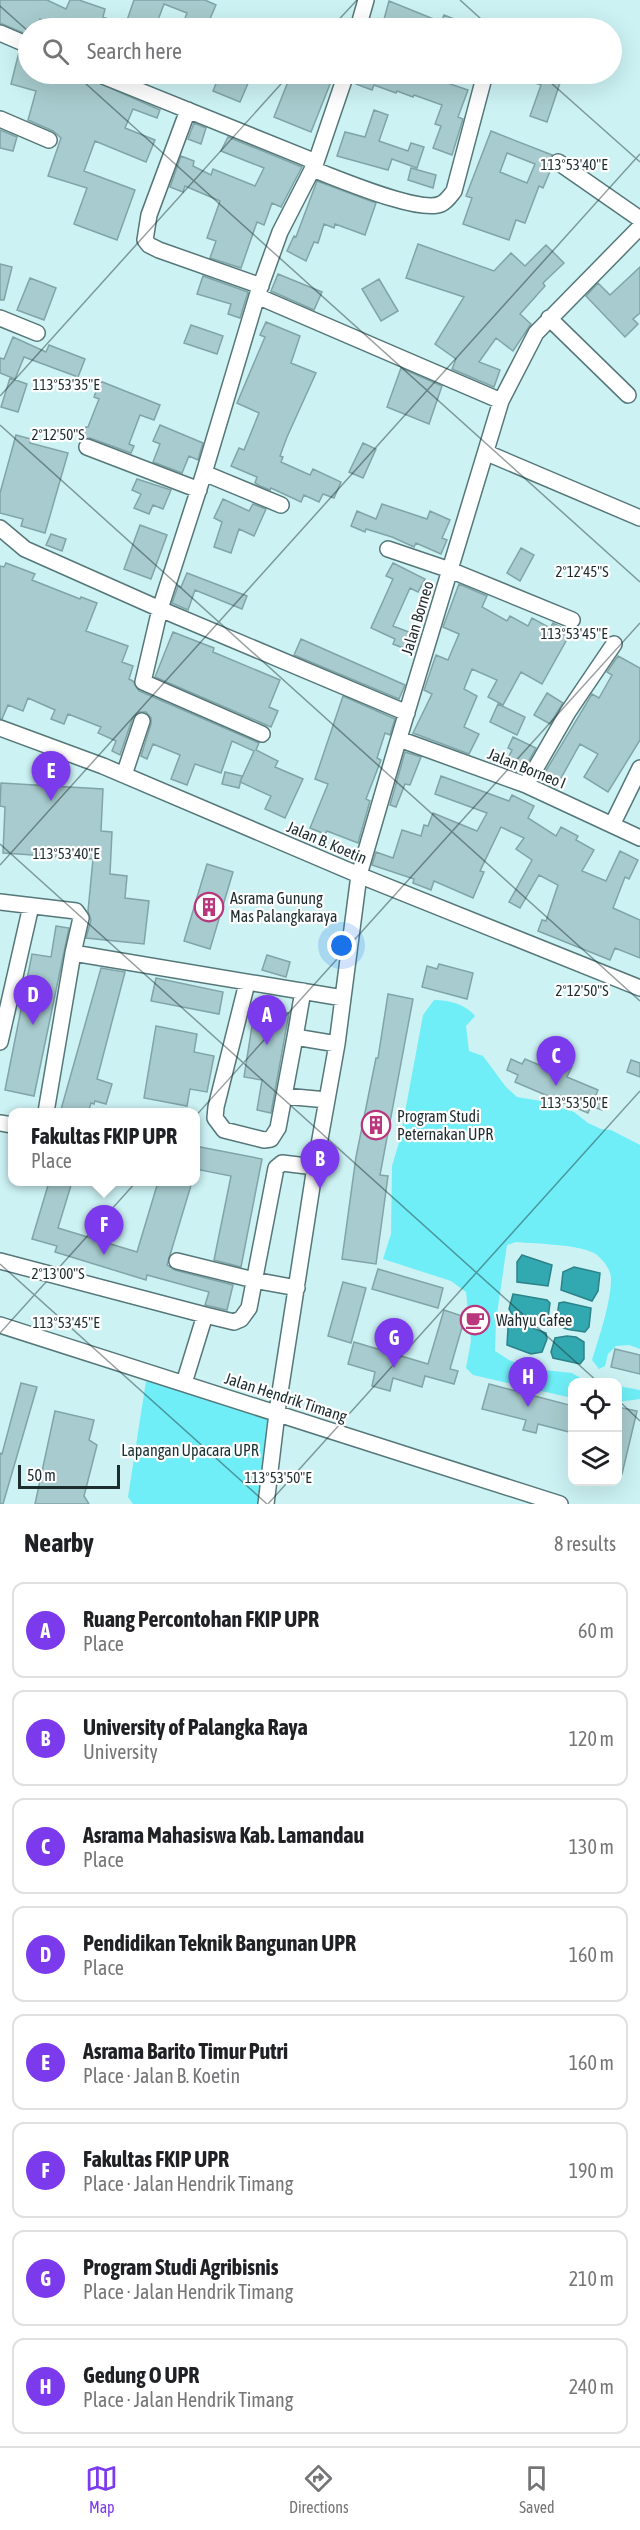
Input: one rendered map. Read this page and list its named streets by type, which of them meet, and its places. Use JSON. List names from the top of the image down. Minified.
{"streets":{"street":["Jalan Borneo","Jalan Borneo I","Jalan B. Koetin","Jalan Hendrik Timang"]},"crossings":[["Jalan Borneo","Jalan Borneo I"],["Jalan Borneo","Jalan B. Koetin"],["Jalan Borneo","Jalan Hendrik Timang"]],"parks":["Lapangan Upacara UPR"],"places":{"building":["Asrama Gunung Mas Palangkaraya","Program Studi Peternakan UPR"],"cafe":["Wahyu Cafee"]},"scale_bar":"50 m","page":{"search":"Search here","pins":["E","D","A","C","B","F","G","H"],"popup":["Fakultas FKIP UPR","Place"],"scale":"50 m","heading":["Nearby","8 results"],"list":[{"mark":"A","name":"Ruang Percontohan FKIP UPR","note":"Place","value":"60 m"},{"mark":"B","name":"University of Palangka Raya","note":"University","value":"120 m"},{"mark":"C","name":"Asrama Mahasiswa Kab. Lamandau","note":"Place","value":"130 m"},{"mark":"D","name":"Pendidikan Teknik Bangunan UPR","note":"Place","value":"160 m"},{"mark":"E","name":"Asrama Barito Timur Putri","note":"Place · Jalan B. Koetin","value":"160 m"},{"mark":"F","name":"Fakultas FKIP UPR","note":"Place · Jalan Hendrik Timang","value":"190 m"},{"mark":"G","name":"Program Studi Agribisnis","note":"Place · Jalan Hendrik Timang","value":"210 m"},{"mark":"H","name":"Gedung O UPR","note":"Place · Jalan Hendrik Timang","value":"240 m"}],"nav":["Map","Directions","Saved"]},"coordinates":["113°53'40\"E","113°53'35\"E","2°12'50\"S","2°12'45\"S","113°53'45\"E","113°53'50\"E","2°13'00\"S"]}
